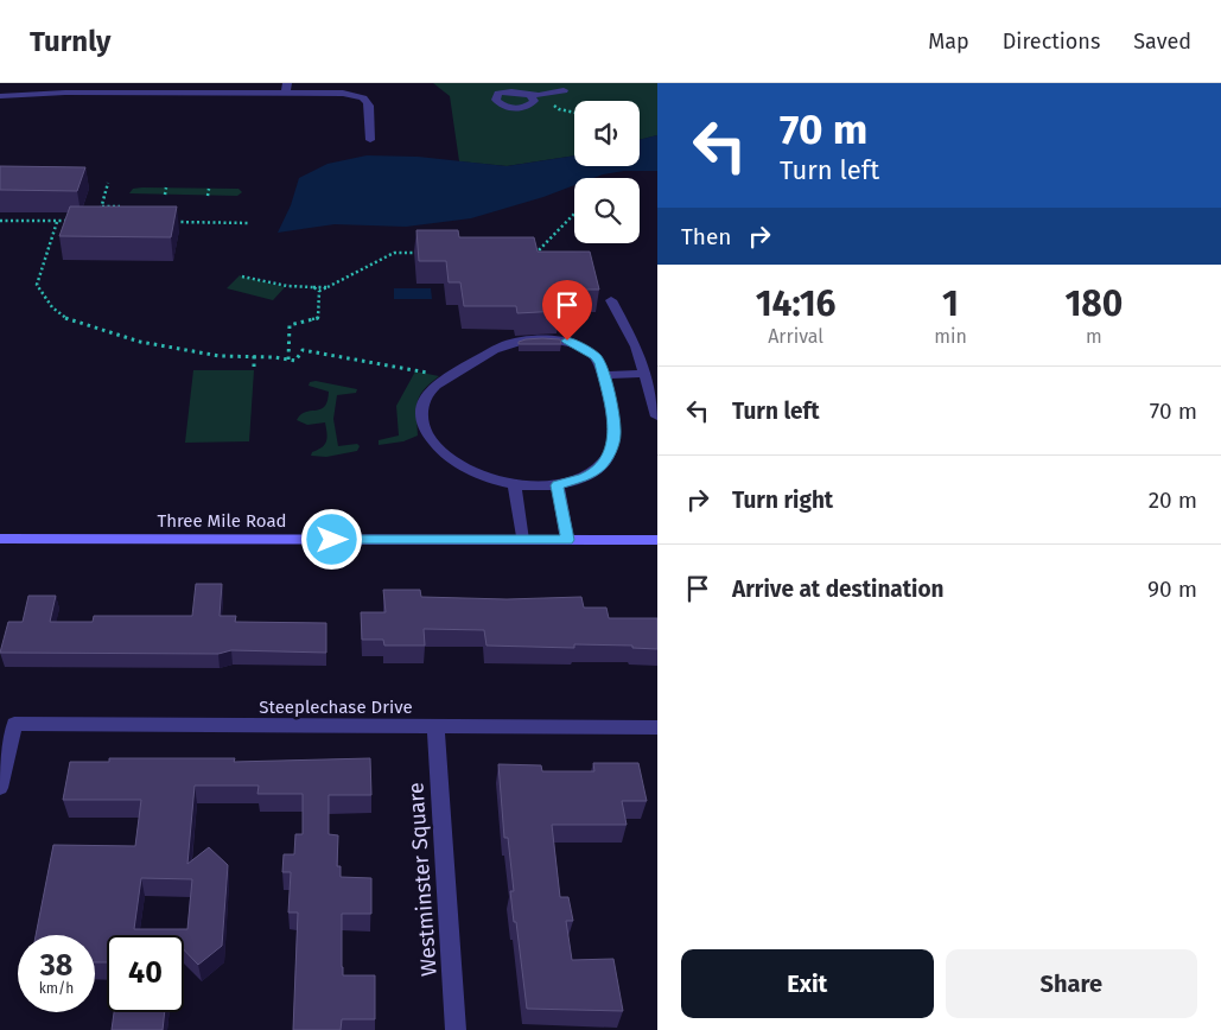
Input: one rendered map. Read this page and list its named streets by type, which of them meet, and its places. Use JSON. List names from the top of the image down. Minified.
{"streets":{"street":["Three Mile Road","Steeplechase Drive","Westminster Square"]},"crossings":[["Steeplechase Drive","Westminster Square"]],"page":{"header":"Turnly","nav":["Map","Directions","Saved"],"turn":["70 m","Turn left"],"then":"Then","eta":["14:16","Arrival","1","min","180","m"],"list":[{"name":"Turn left","value":"70 m"},{"name":"Turn right","value":"20 m"},{"name":"Arrive at destination","value":"90 m"}],"speed":"38 km/h","limit":"40","buttons":["Exit","Share"]}}
